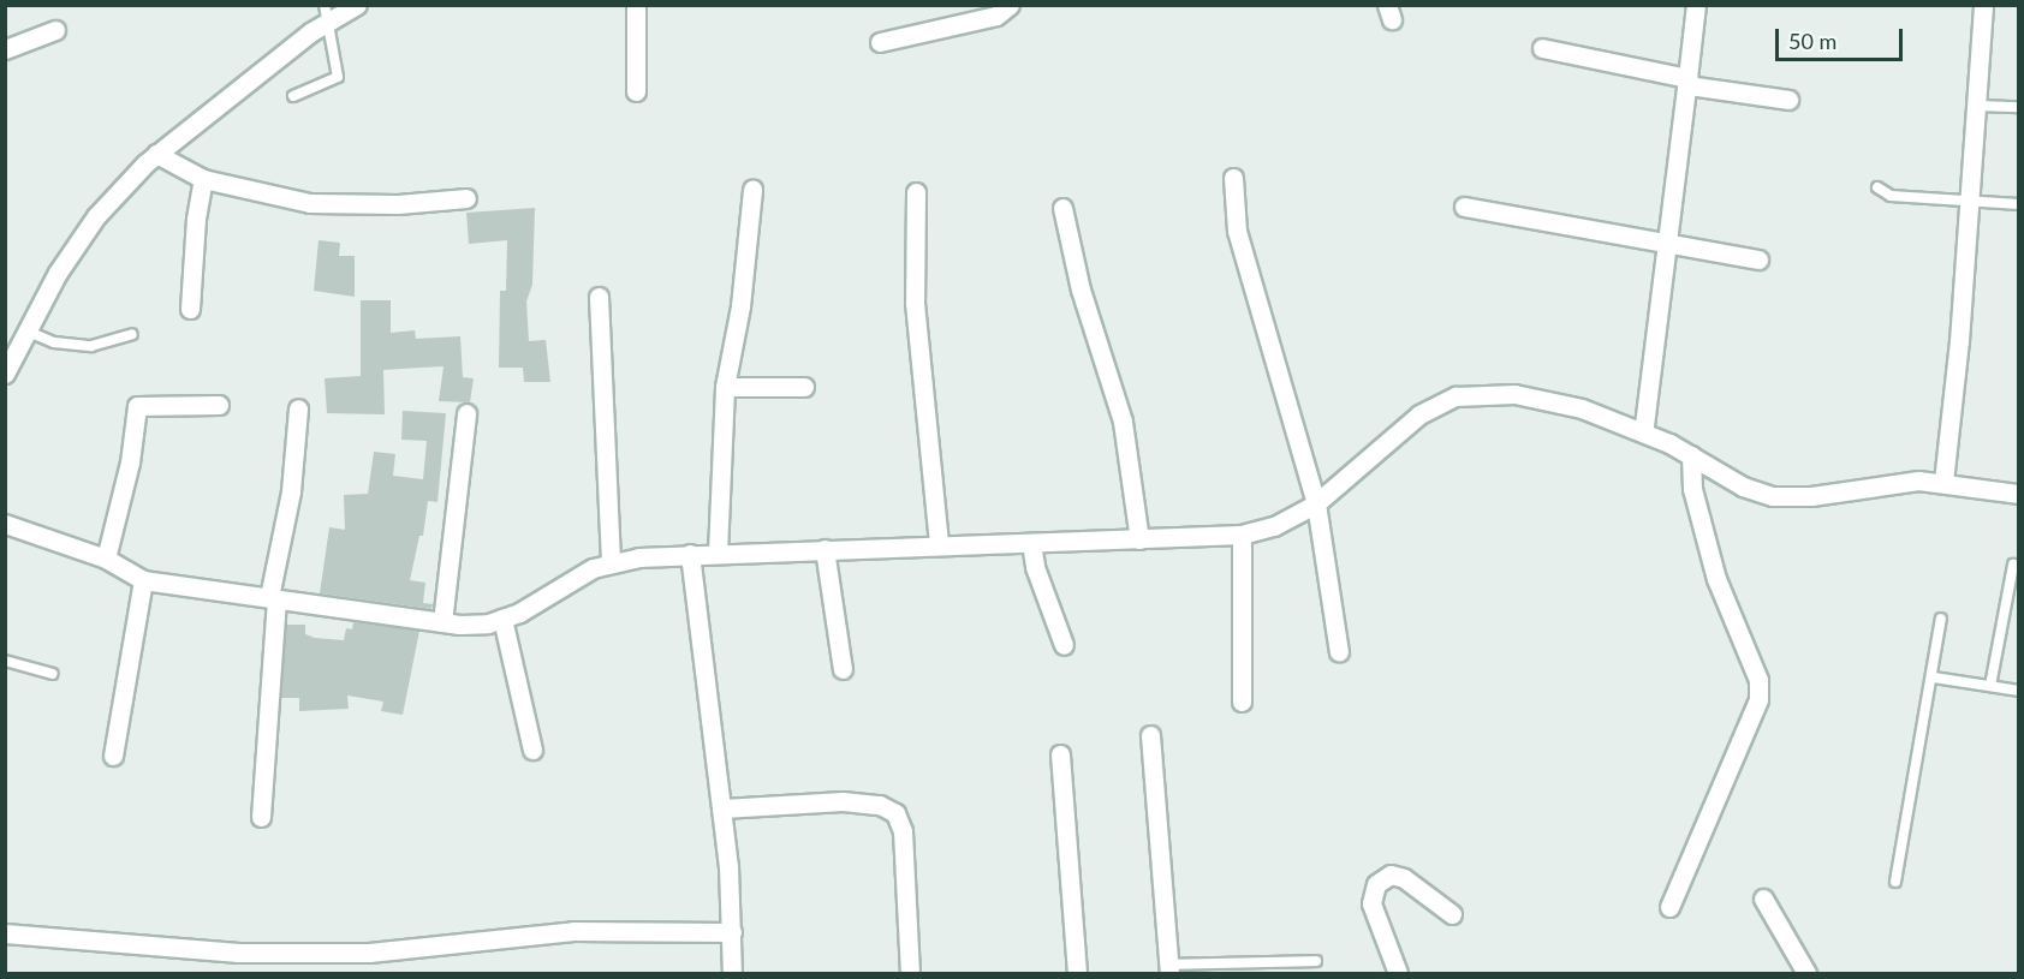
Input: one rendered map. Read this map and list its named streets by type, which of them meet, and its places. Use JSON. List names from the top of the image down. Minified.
{"scale_bar":"50 m"}
